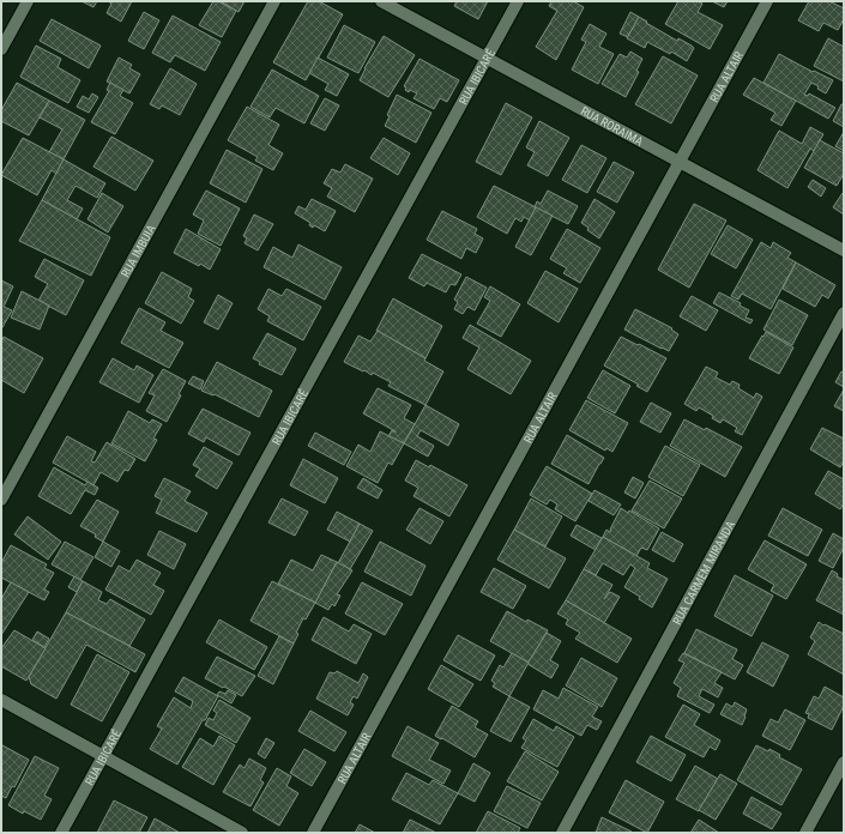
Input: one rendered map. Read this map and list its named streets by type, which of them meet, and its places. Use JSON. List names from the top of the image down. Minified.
{"streets":{"street":["RUA IBICARÉ","RUA ALTAIR","RUA RORAIMA","RUA IMBUIA","RUA CARMEM MIRANDA"]},"crossings":[["RUA IBICARÉ","RUA RORAIMA"],["RUA ALTAIR","RUA RORAIMA"]]}
